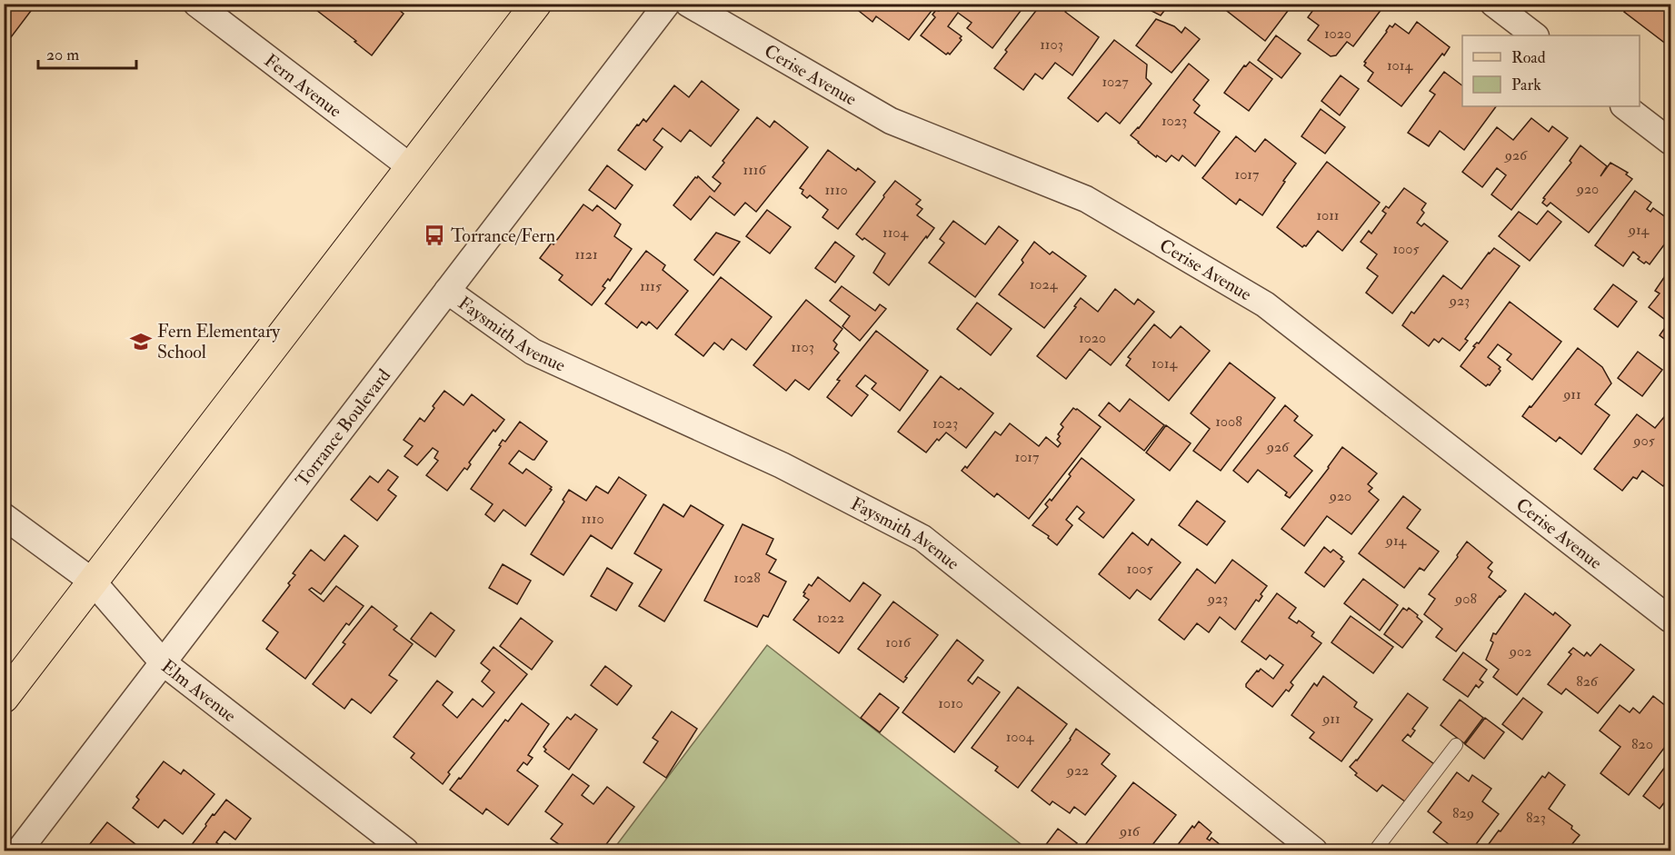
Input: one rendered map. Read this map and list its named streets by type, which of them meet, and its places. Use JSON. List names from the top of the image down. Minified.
{"streets":{"street":["Cerise Avenue","Fern Avenue","Faysmith Avenue","Torrance Boulevard","Elm Avenue"]},"crossings":[["Faysmith Avenue","Torrance Boulevard"],["Torrance Boulevard","Elm Avenue"]],"places":{"bus stop":["Torrance/Fern"],"school or university":["Fern Elementary School"]},"house_numbers":["1020","1103","1014","1027","1023","926","1116","1017","920","1110","1011","914","1104","1005","1121","1024","1115","923","1020","1103","1014","911","1008","1023","905","926","1017","920","1110","914","1005","1028","923","908","1022","1016","902","826","1010","911","1004","820","922","829","823","916"],"legend":["Road","Park"],"scale_bar":"20 m"}
